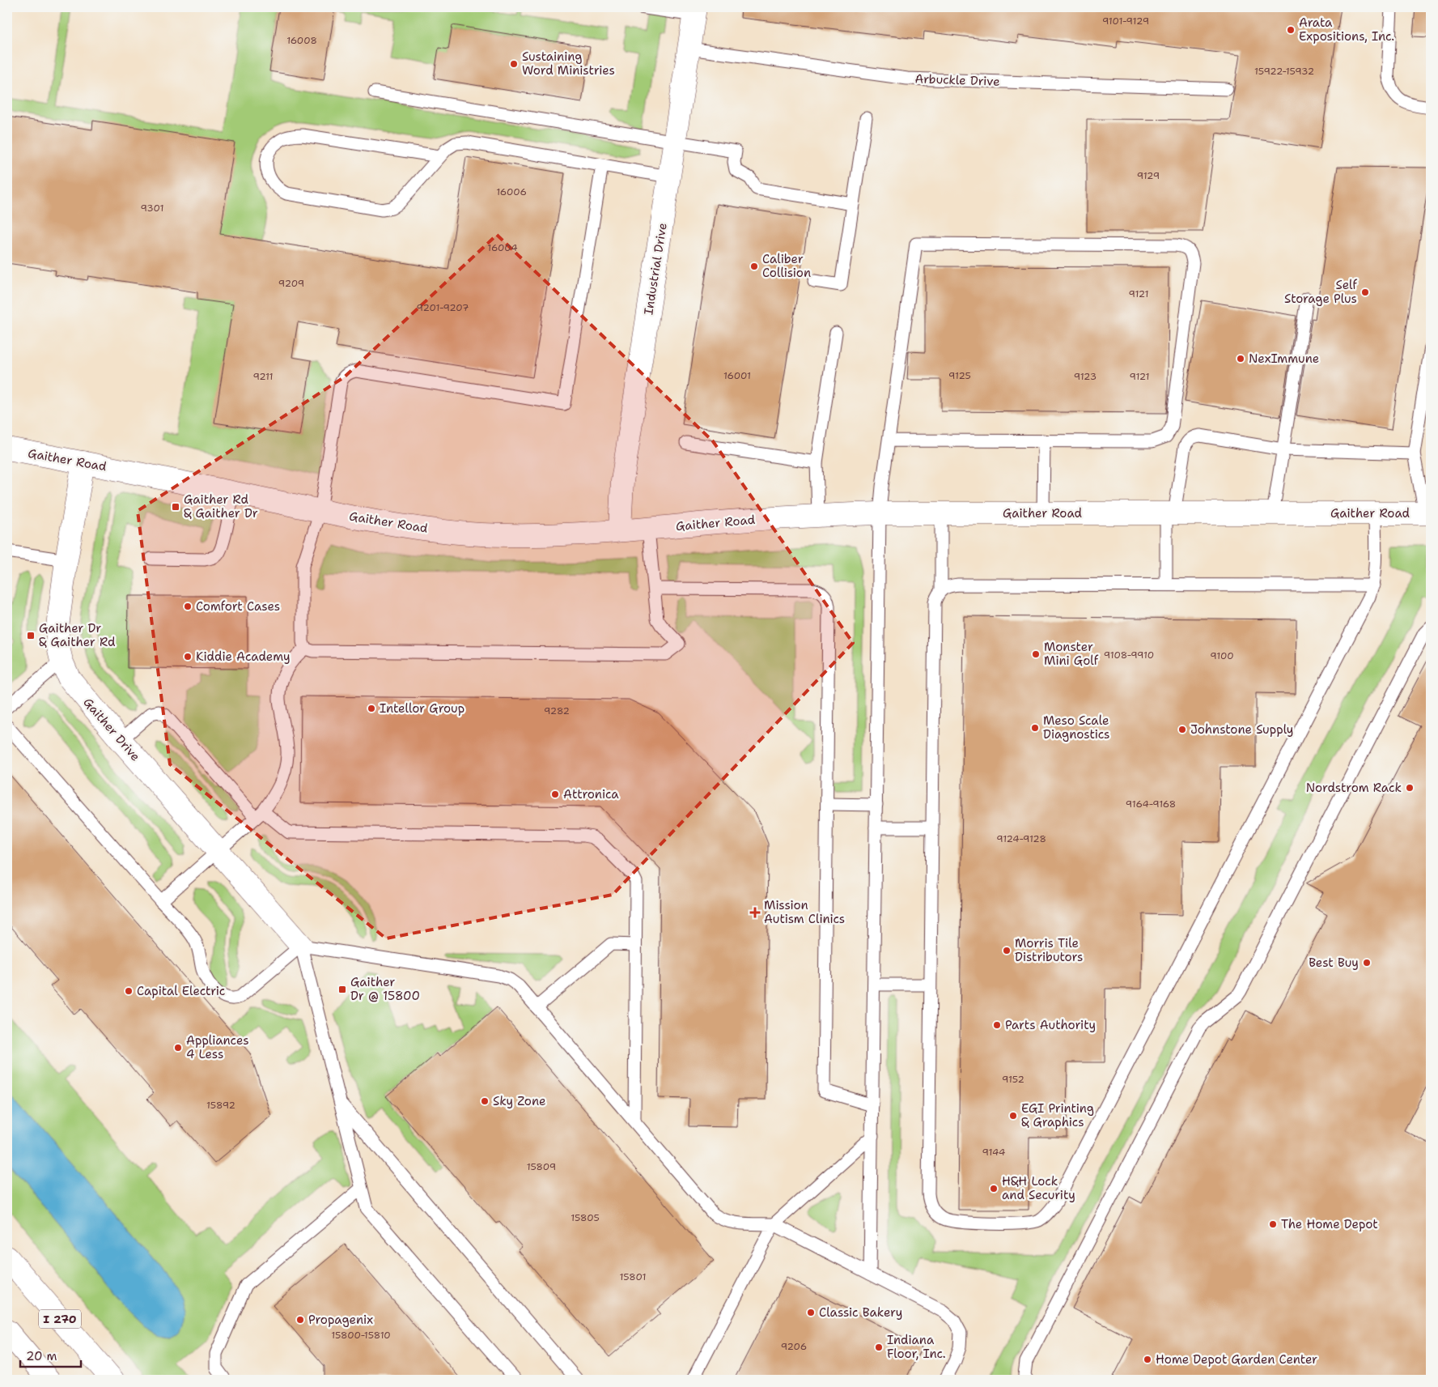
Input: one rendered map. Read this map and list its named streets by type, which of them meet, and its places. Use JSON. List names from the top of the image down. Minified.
{"streets":{"main road":["Industrial Drive","Gaither Road","Gaither Drive","I 270"],"lane":["Arbuckle Drive"]},"crossings":[["Arbuckle Drive","Industrial Drive"],["Industrial Drive","Gaither Road"],["Gaither Road","Gaither Drive"]],"places":{"other":["Arata Expositions, Inc.","Sustaining Word Ministries","Caliber Collision","Self Storage Plus","NexImmune","Comfort Cases","Monster Mini Golf","Kiddie Academy","Intellor Group","Meso Scale Diagnostics","Johnstone Supply","Nordstrom Rack","Attronica","Morris Tile Distributors","Best Buy","Capital Electric","Parts Authority","Appliances 4 Less","Sky Zone","EGI Printing & Graphics","H&H Lock and Security","The Home Depot","Classic Bakery","Propagenix","Indiana Floor, Inc.","Home Depot Garden Center"],"transit":["Gaither Rd & Gaither Dr","Gaither Dr & Gaither Rd","Gaither Dr @ 15800"],"health":["Mission Autism Clinics"]},"house_numbers":["9101-9129","16008","15922-15932","9129","16006","9301","16004","9209","9121","9201-9207","16001","9125","9211","9123","9121","9108-9910","9100","9282","9164-9168","9124-9128","9152","15892","9144","15809","15805","15801","15800-15810","9206"],"scale_bar":"20 m"}
